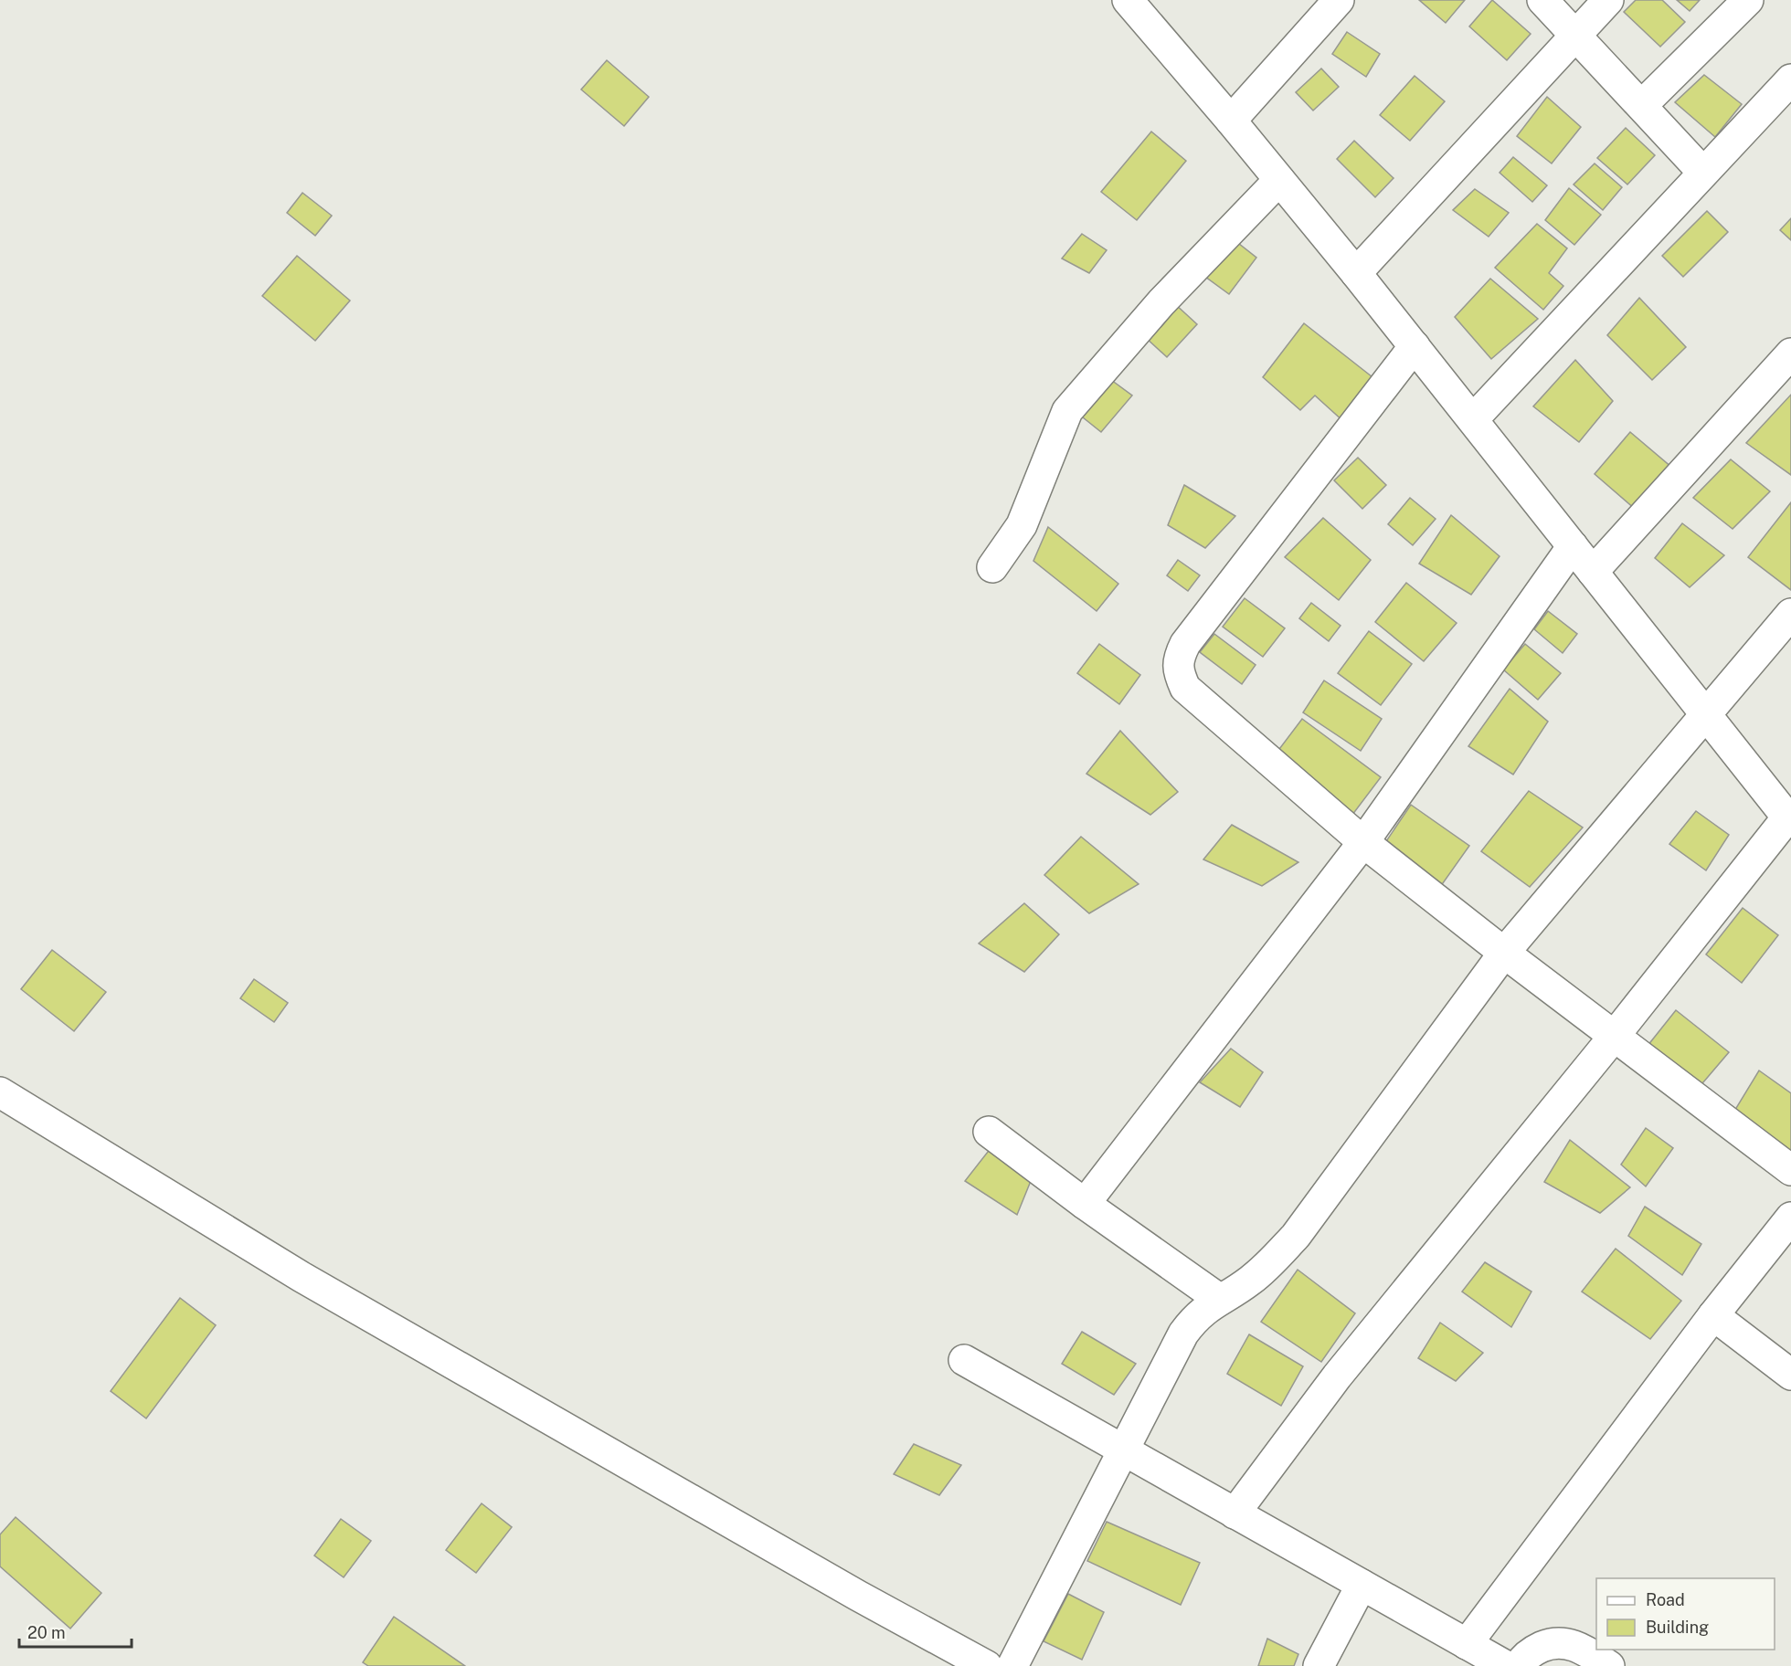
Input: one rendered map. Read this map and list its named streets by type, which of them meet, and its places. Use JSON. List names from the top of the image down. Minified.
{"legend":["Road","Building"],"scale_bar":"20 m"}
